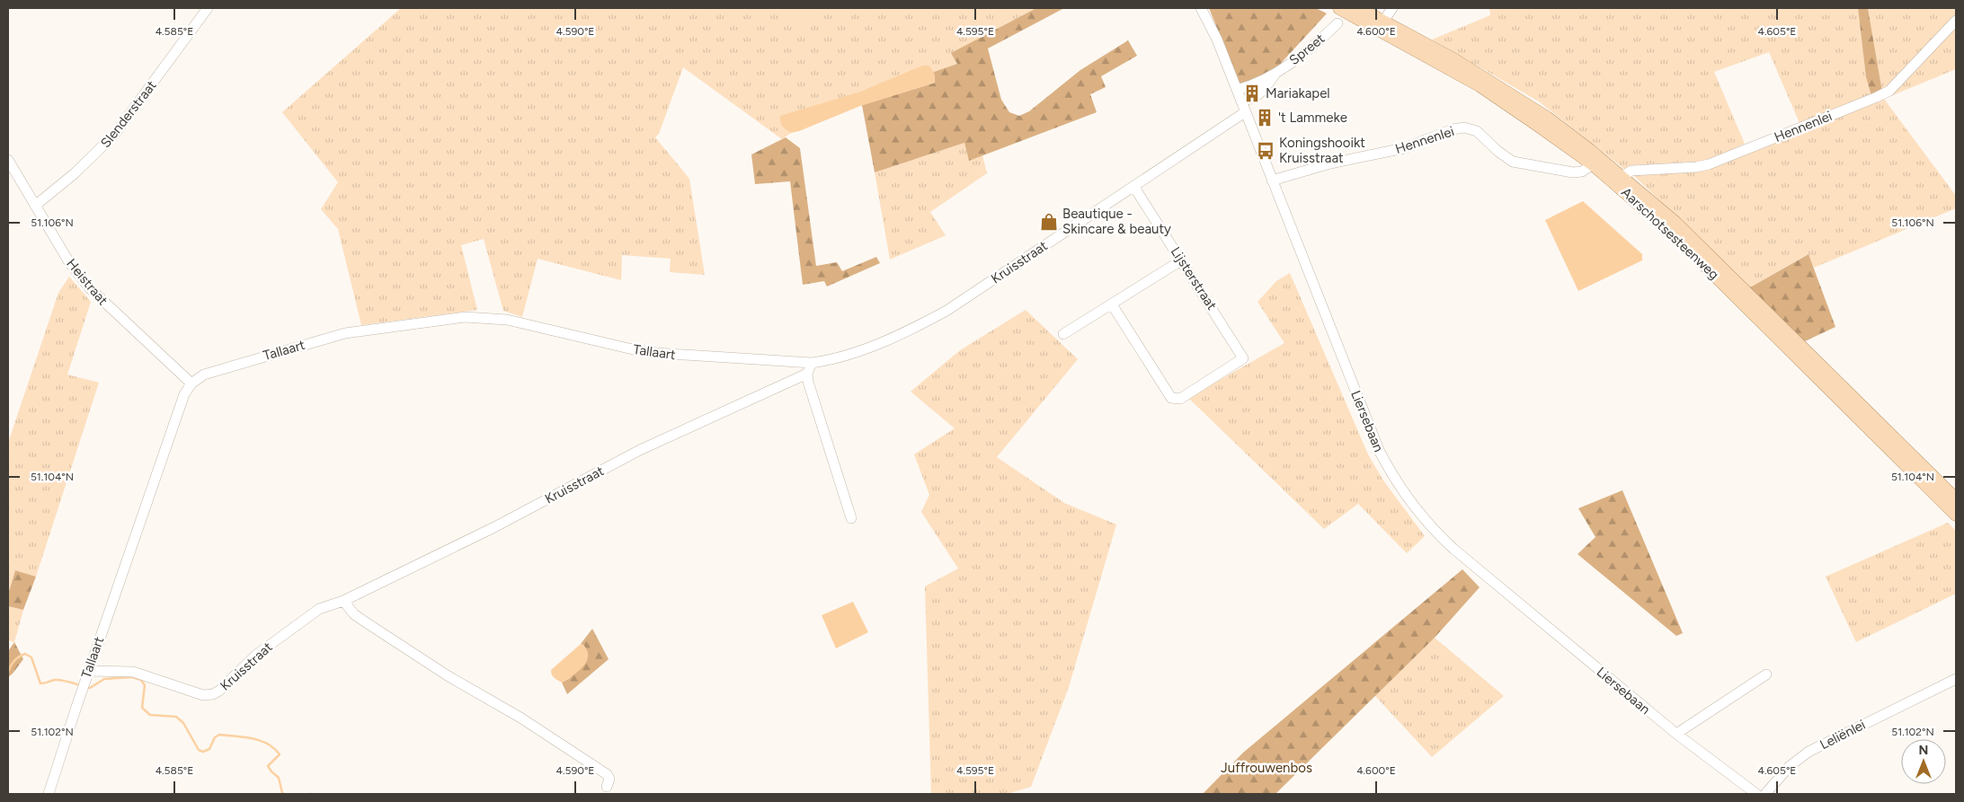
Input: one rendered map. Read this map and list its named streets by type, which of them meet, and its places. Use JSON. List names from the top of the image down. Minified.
{"streets":{"main road":["Aarschotsesteenweg"],"street":["Spreet","Slenderstraat","Hennenlei","Kruisstraat","Lijsterstraat","Heistraat","Tallaart","Liersebaan","Leliënlei"]},"crossings":[["Spreet","Liersebaan"],["Slenderstraat","Heistraat"],["Hennenlei","Aarschotsesteenweg"],["Hennenlei","Liersebaan"],["Kruisstraat","Lijsterstraat"],["Kruisstraat","Tallaart"],["Kruisstraat","Liersebaan"],["Heistraat","Tallaart"]],"parks":["Juffrouwenbos"],"places":{"building":["Mariakapel","'t Lammeke"],"bus stop":["Koningshooikt Kruisstraat"],"shop":["Beautique - Skincare & beauty"]},"north":"top","coordinates":["4.585°E","4.590°E","4.595°E","4.600°E","4.605°E","51.106°N","51.104°N","51.102°N"]}
